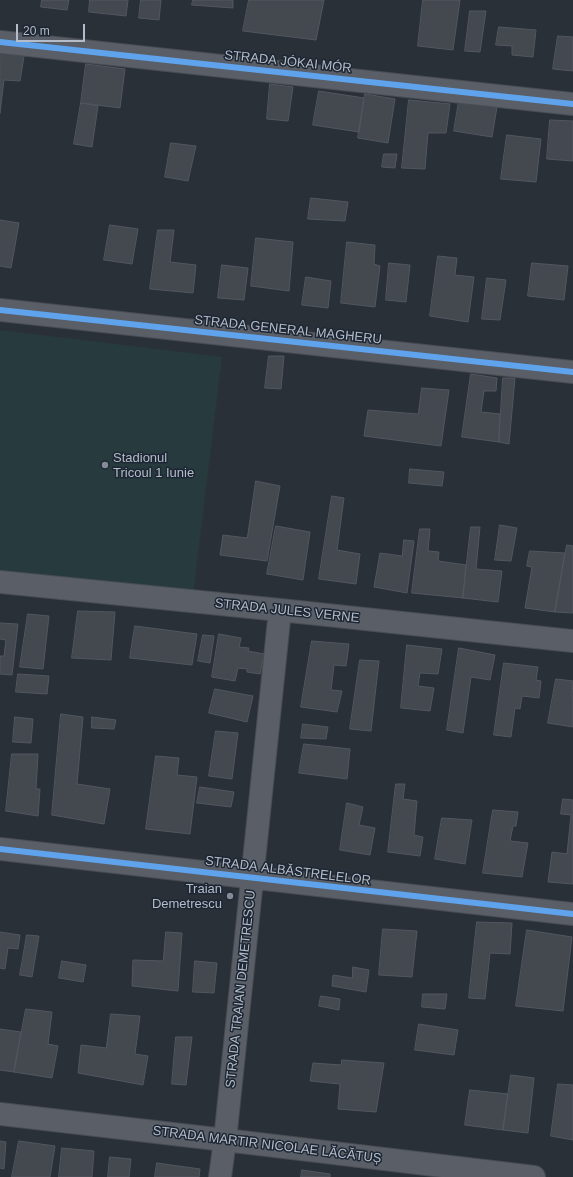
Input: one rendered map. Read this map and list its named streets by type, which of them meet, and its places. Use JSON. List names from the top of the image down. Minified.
{"streets":{"street":["STRADA JÓKAI MÓR","STRADA GENERAL MAGHERU","STRADA JULES VERNE","STRADA ALBĂSTRELELOR","STRADA TRAIAN DEMETRESCU","STRADA MARTIR NICOLAE LĂCĂTUȘ"]},"crossings":[["STRADA JULES VERNE","STRADA TRAIAN DEMETRESCU"],["STRADA ALBĂSTRELELOR","STRADA TRAIAN DEMETRESCU"],["STRADA TRAIAN DEMETRESCU","STRADA MARTIR NICOLAE LĂCĂTUȘ"]],"places":["Stadionul Tricoul 1 Iunie","Traian Demetrescu"],"scale_bar":"20 m"}
